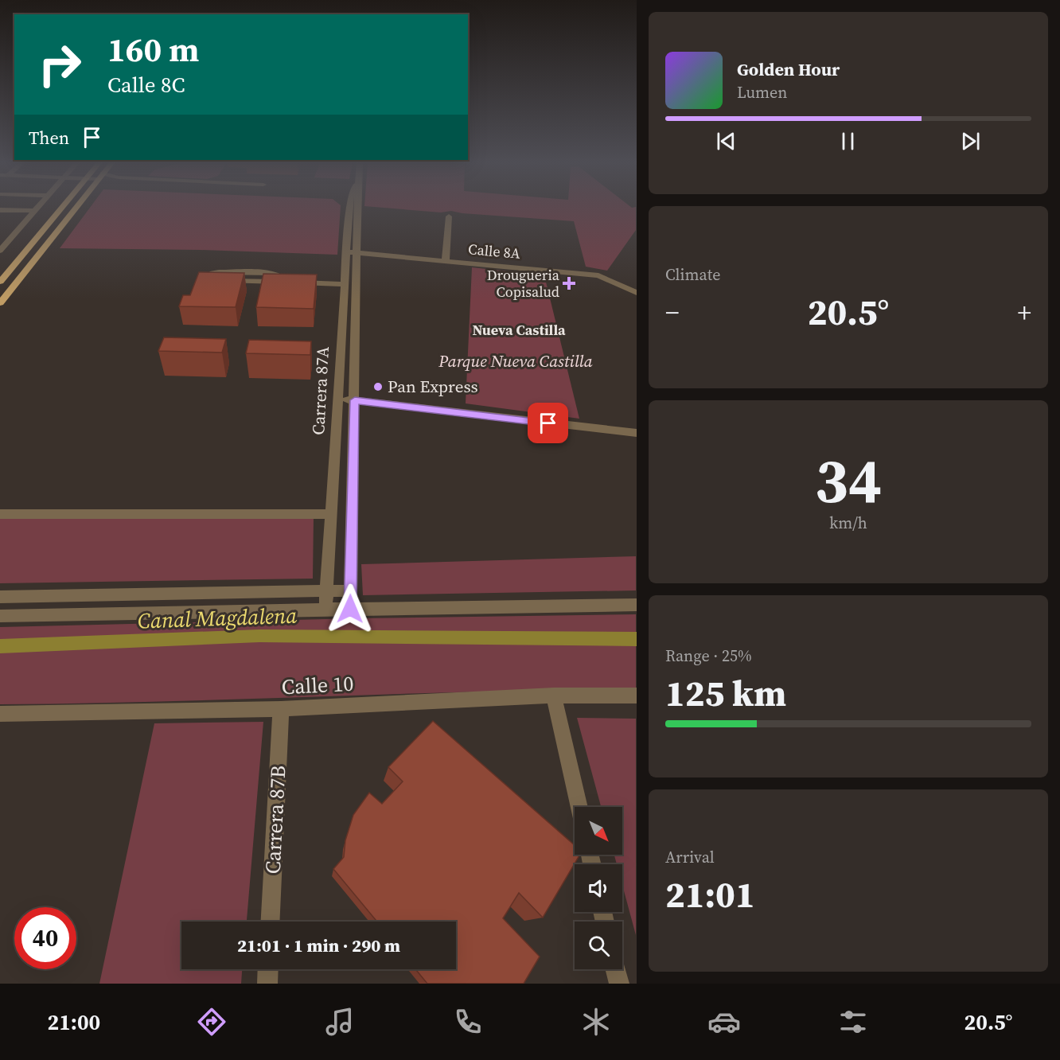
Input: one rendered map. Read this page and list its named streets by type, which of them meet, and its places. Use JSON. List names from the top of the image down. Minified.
{"streets":{"street":["Calle 8A","Carrera 87A","Calle 10","Carrera 87B"]},"crossings":[["Calle 8A","Carrera 87A"],["Calle 10","Carrera 87B"]],"districts":["Nueva Castilla"],"water":["Canal Magdalena"],"parks":["Parque Nueva Castilla"],"places":{"health":["Drougueria Copisalud"],"other":["Pan Express"]},"north":"bottom right","page":{"turn":["160 m","Calle 8C"],"song":["Golden Hour","Lumen"],"then":"Then","tile":["Climate",["34","km/h"],["Range · 25%","125 km"],["Arrival","21:01"]],"heat":["−","20.5°","+"],"limit":"40","trip":"21:01 · 1 min · 290 m","tabs":["21:00","20.5°"]}}
